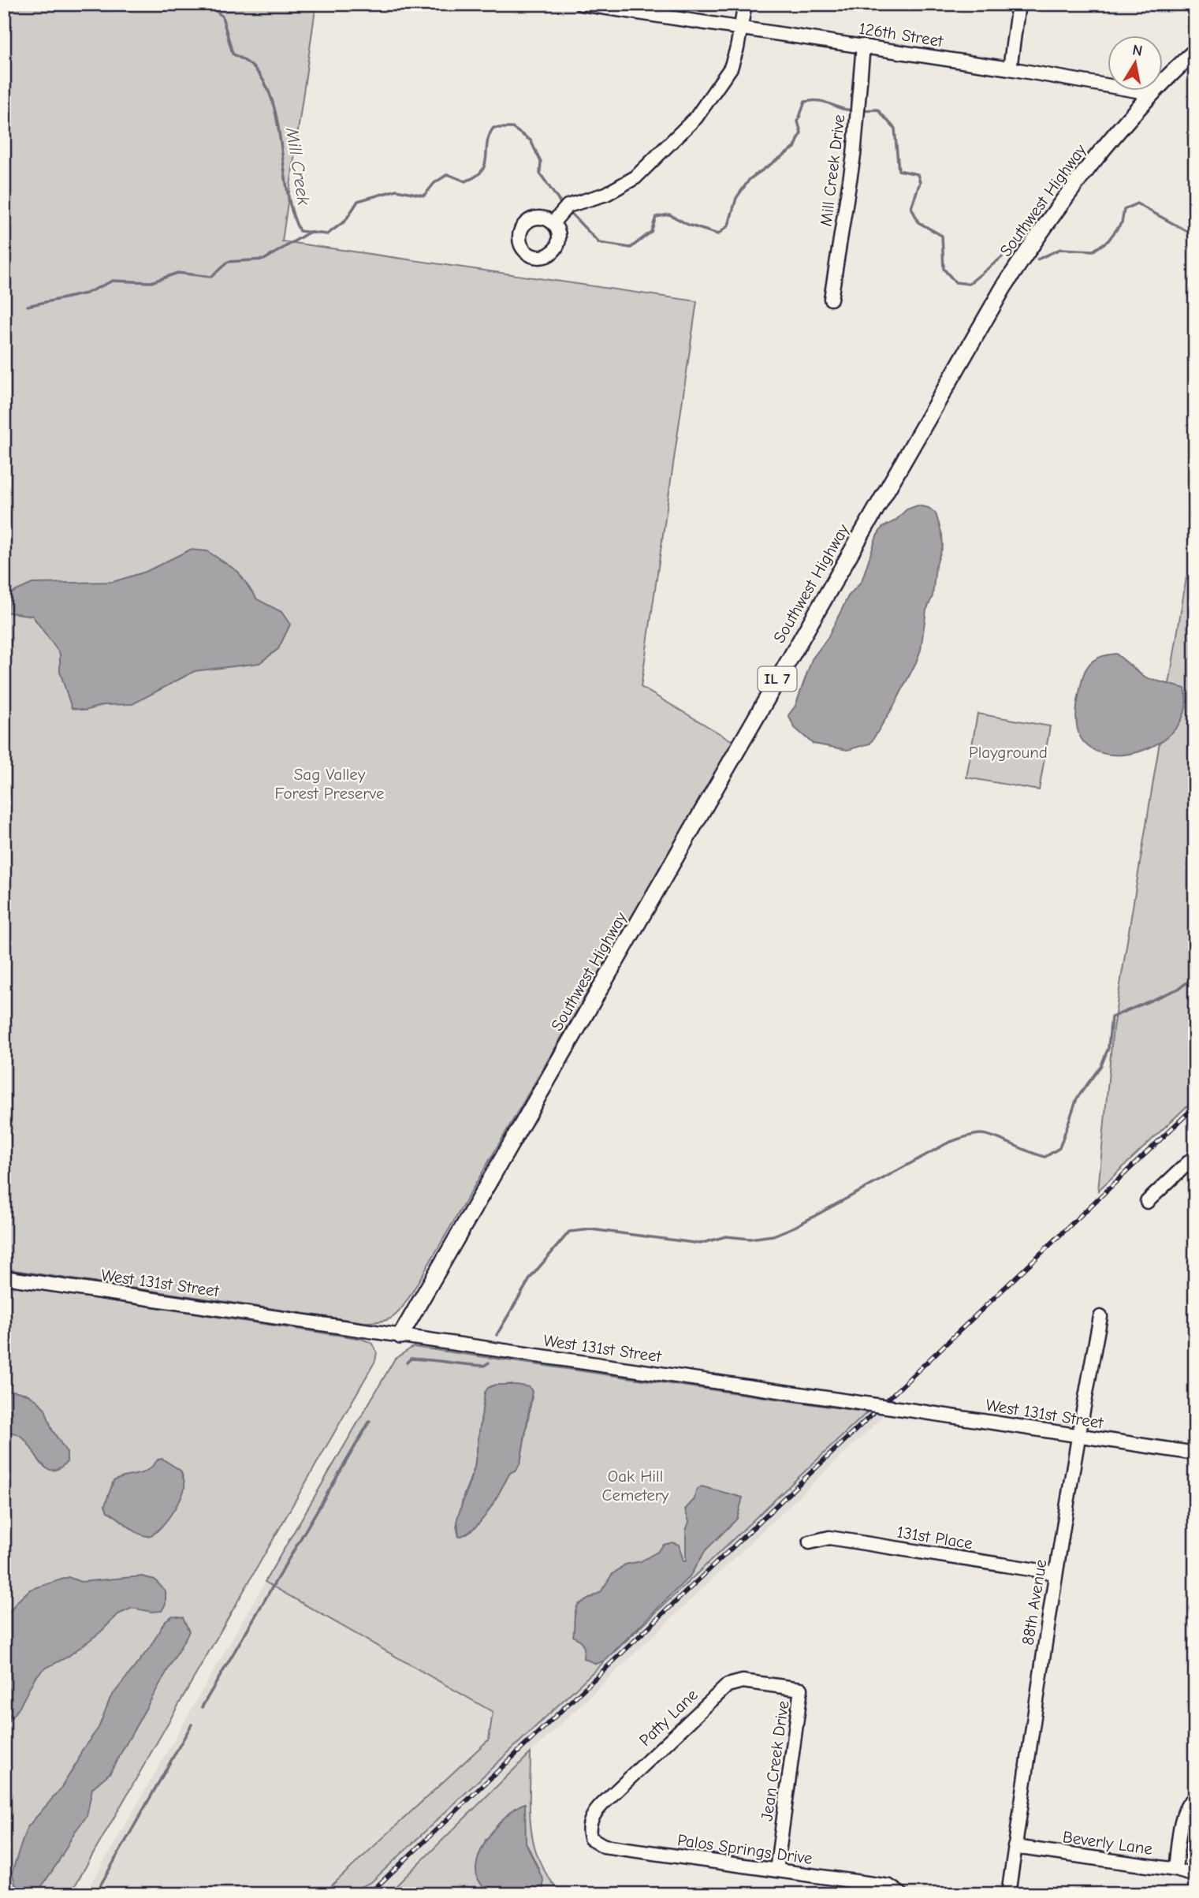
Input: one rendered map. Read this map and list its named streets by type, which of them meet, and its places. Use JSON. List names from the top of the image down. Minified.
{"streets":{"main road":["Southwest Highway","IL 7"],"street":["126th Street","Mill Creek Drive","West 131st Street","131st Place","88th Avenue","Patty Lane","Jean Creek Drive","Beverly Lane","Palos Springs Drive"]},"crossings":[["126th Street","Mill Creek Drive"],["126th Street","Southwest Highway"],["Southwest Highway","West 131st Street"],["West 131st Street","88th Avenue"],["131st Place","88th Avenue"],["88th Avenue","Beverly Lane"],["Patty Lane","Jean Creek Drive"],["Patty Lane","Palos Springs Drive"],["Jean Creek Drive","Palos Springs Drive"]],"water":["Mill Creek"],"parks":["Playground","Sag Valley Forest Preserve","Oak Hill Cemetery"],"north":"top"}
